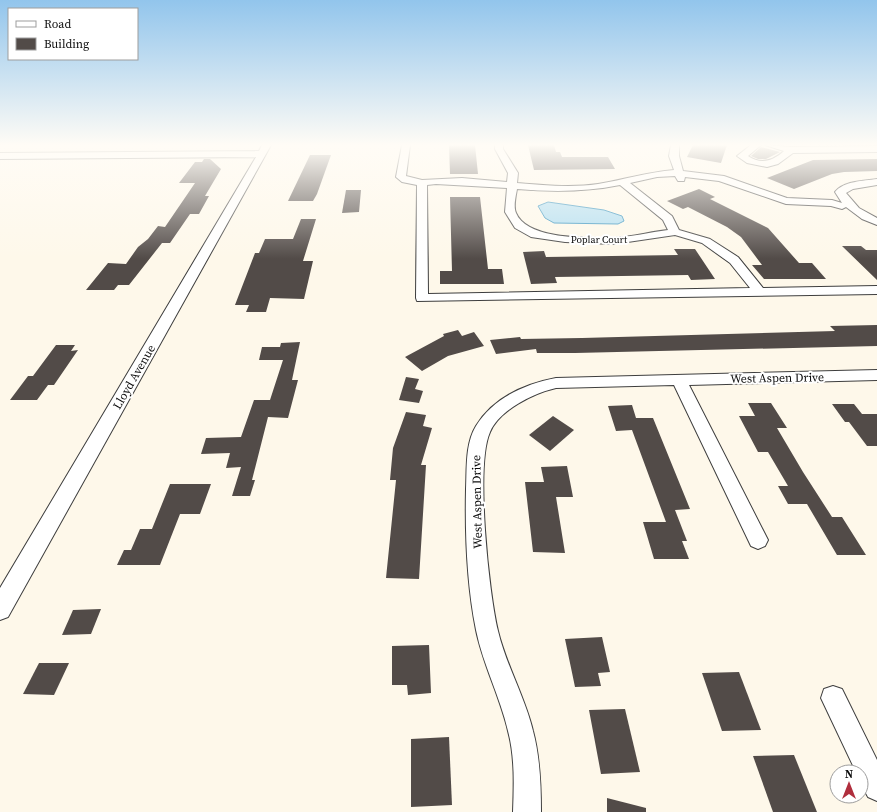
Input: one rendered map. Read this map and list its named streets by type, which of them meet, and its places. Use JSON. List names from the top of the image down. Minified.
{"streets":{"street":["Poplar Court","Lloyd Avenue","West Aspen Drive"]},"legend":["Road","Building"],"north":"top"}
